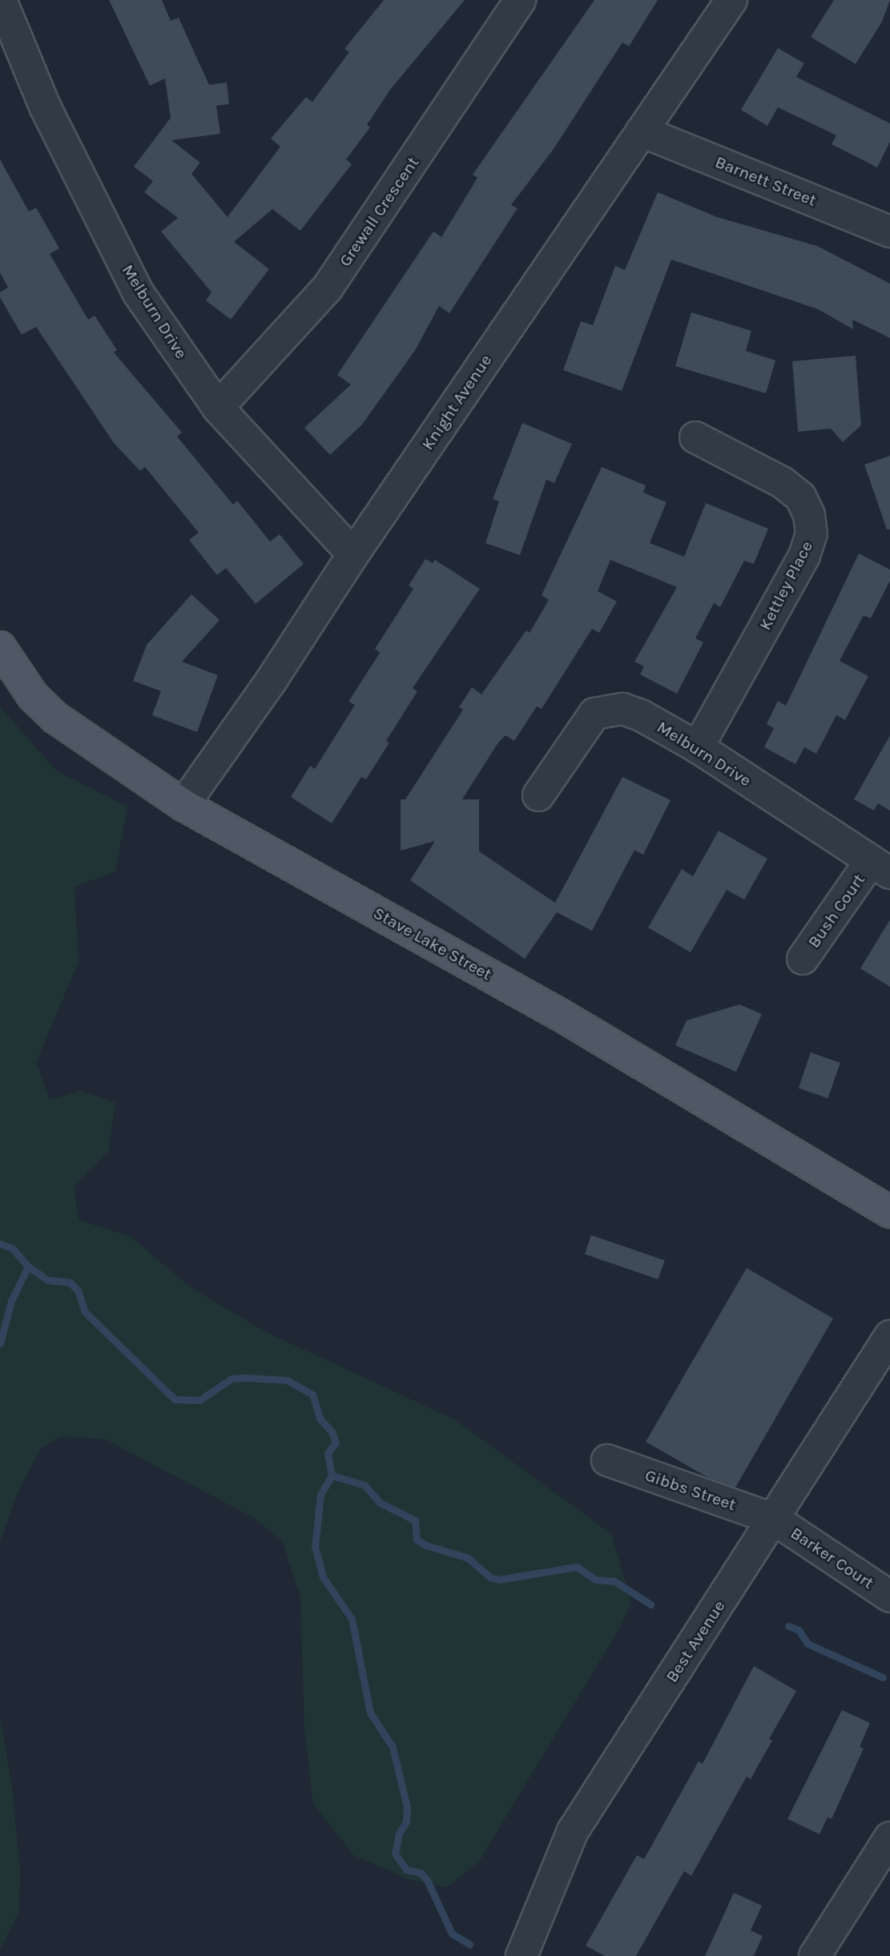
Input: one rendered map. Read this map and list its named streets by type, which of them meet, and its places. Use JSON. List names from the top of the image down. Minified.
{"streets":{"main road":["Stave Lake Street"],"street":["Barnett Street","Grewall Crescent","Melburn Drive","Knight Avenue","Kettley Place","Bush Court","Gibbs Street","Barker Court","Best Avenue"]},"crossings":[["Barnett Street","Knight Avenue"],["Grewall Crescent","Melburn Drive"],["Melburn Drive","Knight Avenue"],["Melburn Drive","Kettley Place"],["Melburn Drive","Bush Court"],["Knight Avenue","Stave Lake Street"],["Gibbs Street","Barker Court"],["Gibbs Street","Best Avenue"],["Barker Court","Best Avenue"]]}
